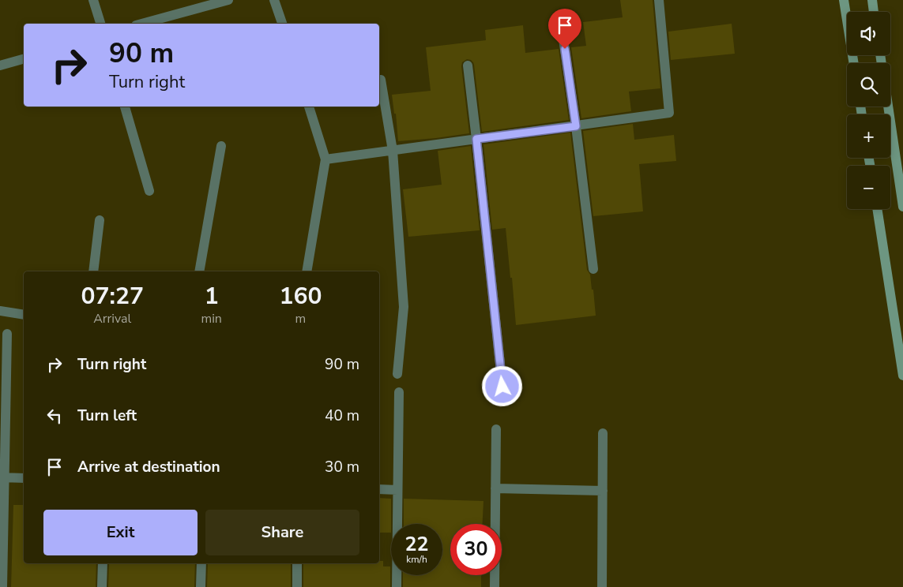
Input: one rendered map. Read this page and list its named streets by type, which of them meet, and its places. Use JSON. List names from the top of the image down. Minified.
{"page":{"map_buttons":["+","−"],"turn":["90 m","Turn right"],"eta":["07:27","Arrival","1","min","160","m"],"list":[{"name":"Turn right","value":"90 m"},{"name":"Turn left","value":"40 m"},{"name":"Arrive at destination","value":"30 m"}],"buttons":["Exit","Share"],"speed":"22 km/h","limit":"30"}}
